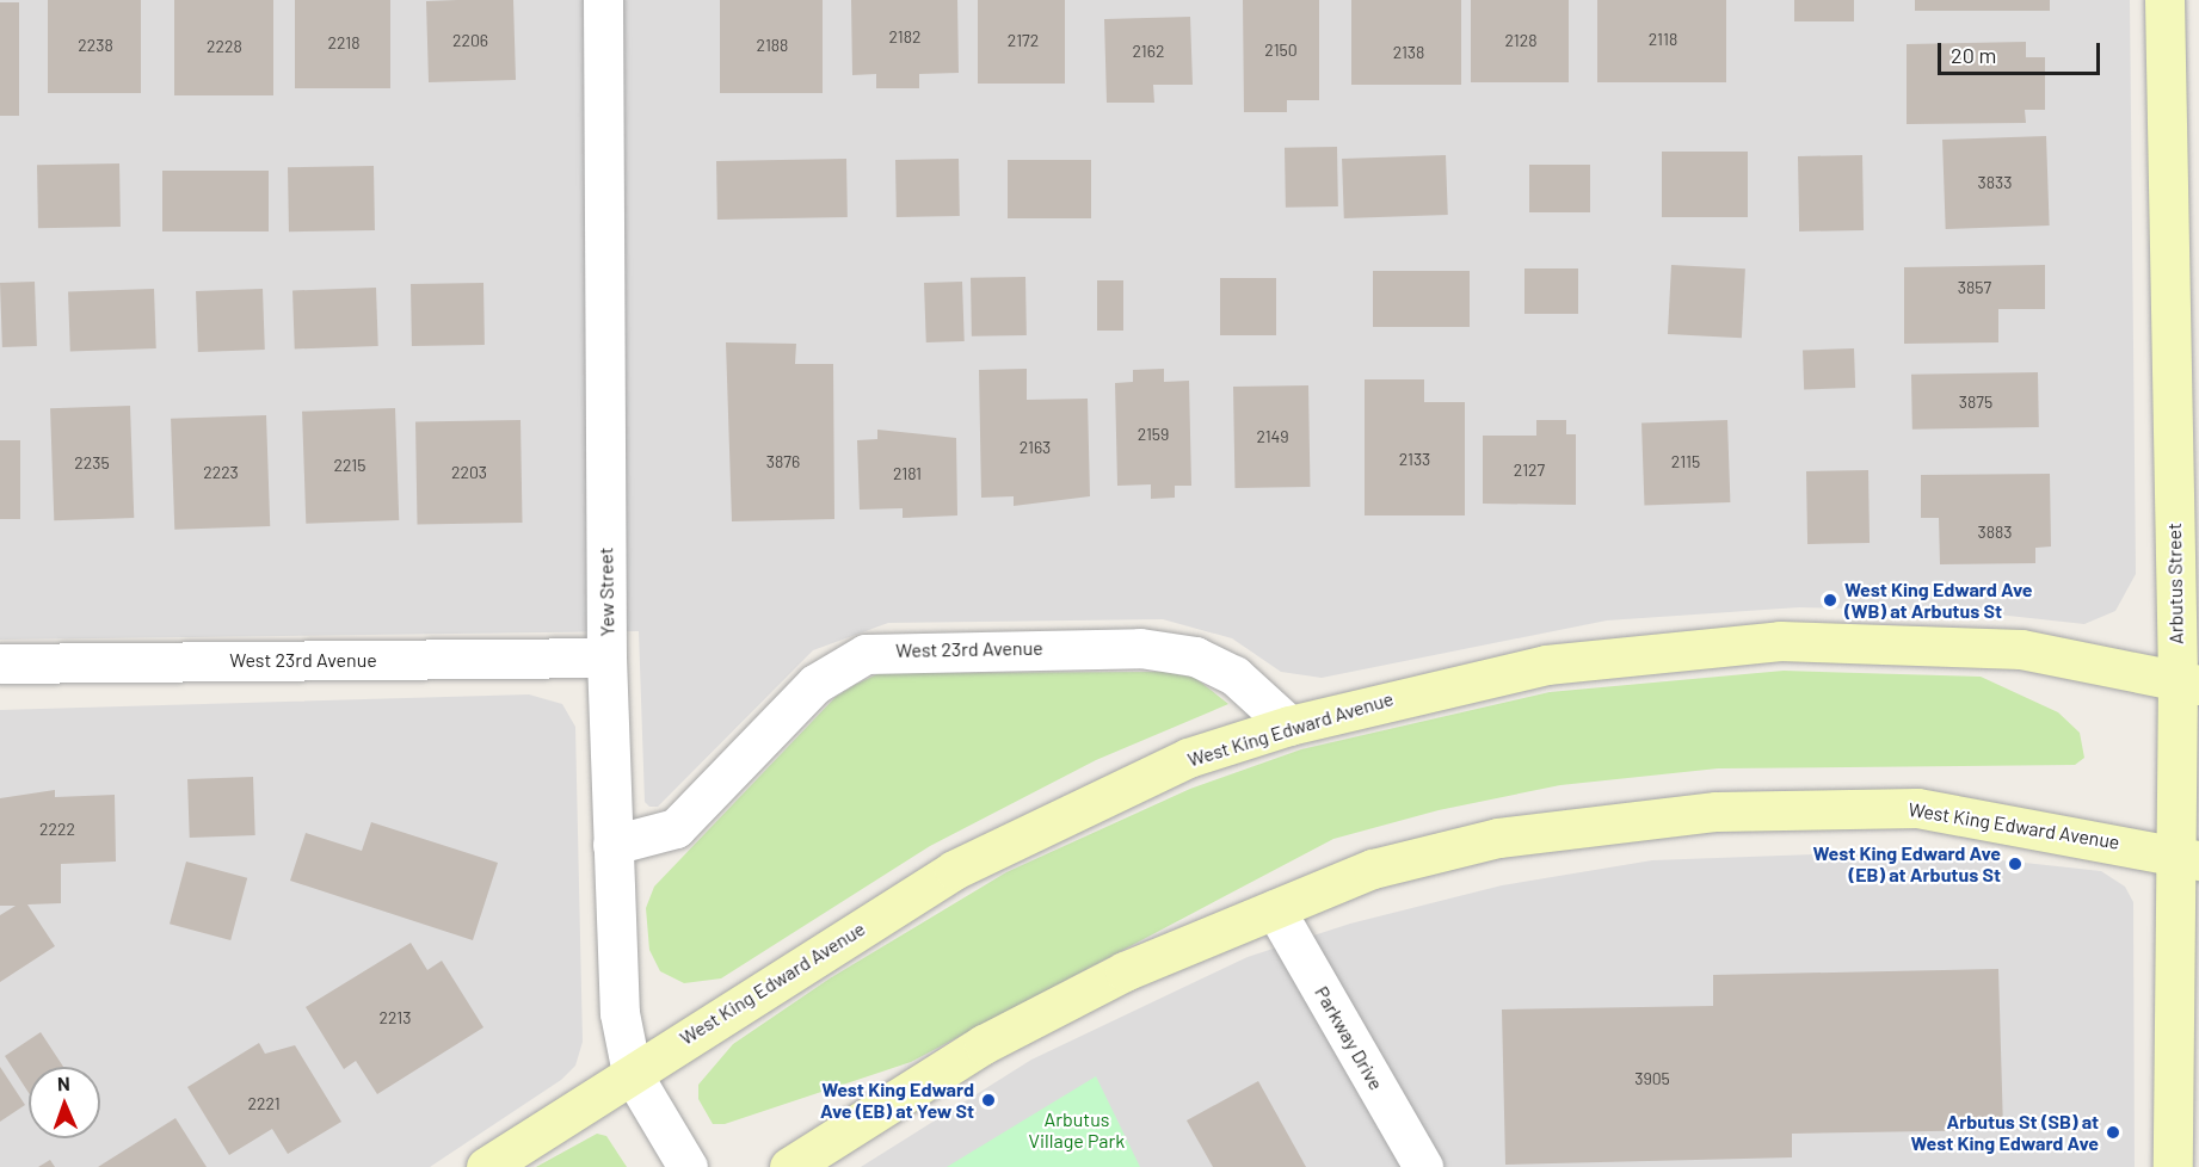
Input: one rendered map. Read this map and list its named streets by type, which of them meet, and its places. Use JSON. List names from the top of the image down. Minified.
{"streets":{"main road":["Arbutus Street","West King Edward Avenue"],"street":["Yew Street","West 23rd Avenue","Parkway Drive"]},"crossings":[["Arbutus Street","West King Edward Avenue"],["Yew Street","West 23rd Avenue"],["Yew Street","West King Edward Avenue"],["West 23rd Avenue","West King Edward Avenue"],["West King Edward Avenue","Parkway Drive"]],"parks":["Arbutus Village Park"],"places":["West King Edward Ave (WB) at Arbutus St","West King Edward Ave (EB) at Arbutus St","West King Edward Ave (EB) at Yew St","Arbutus St (SB) at West King Edward Ave"],"house_numbers":["2182","2118","2206","2172","2128","2218","2238","2188","2228","2150","2162","2138","3833","3857","3875","2159","2149","2163","2133","3876","2115","2235","2215","2127","2223","2203","2181","3883","2222","2213","3905","2221"],"scale_bar":"20 m","north":"top"}
